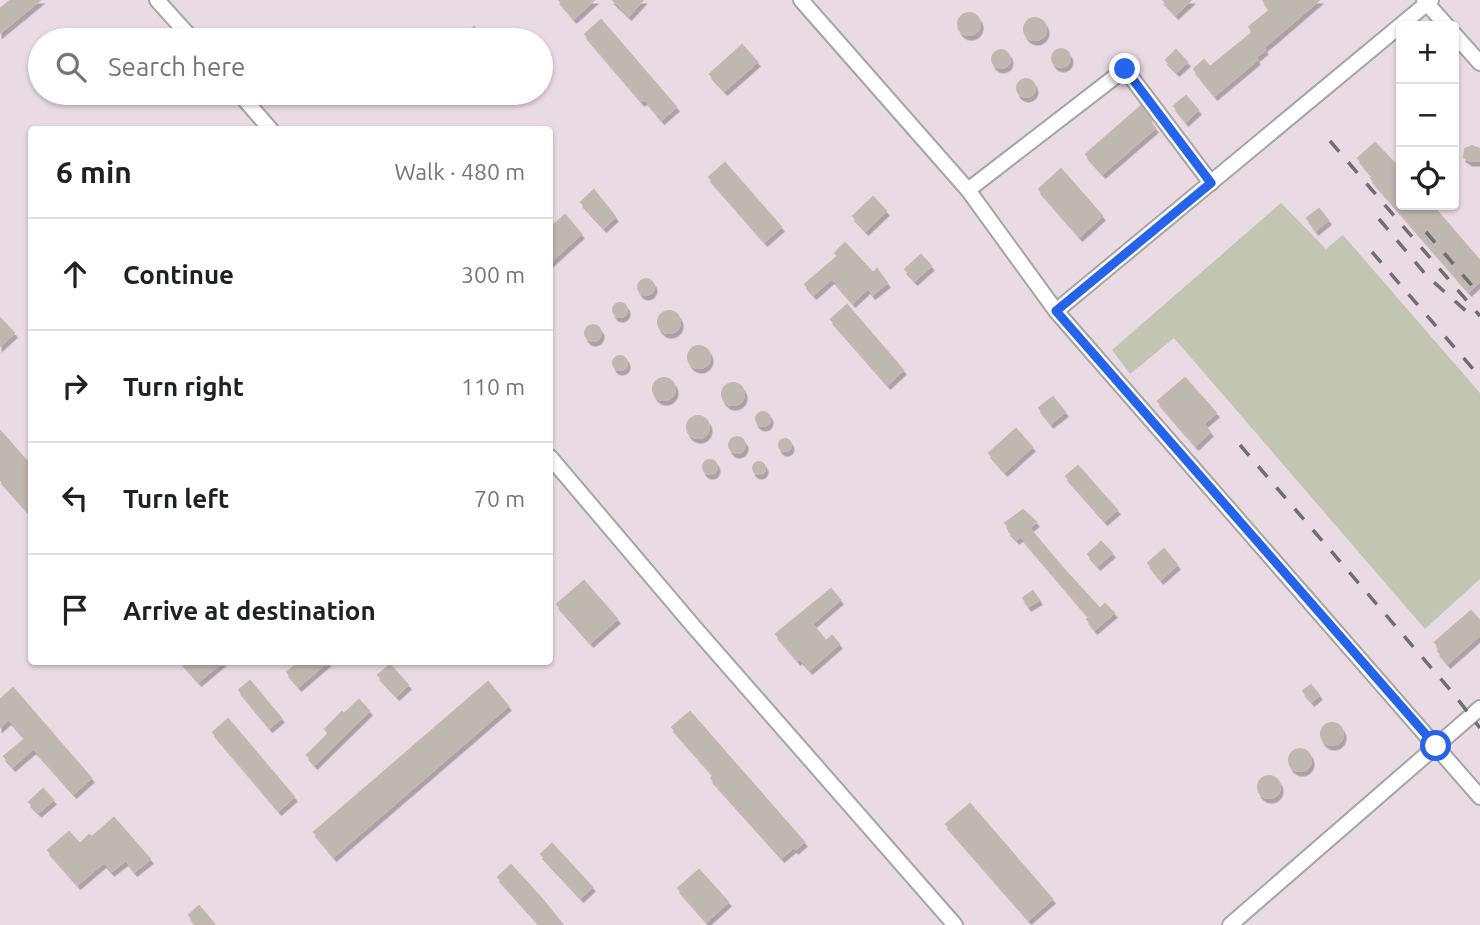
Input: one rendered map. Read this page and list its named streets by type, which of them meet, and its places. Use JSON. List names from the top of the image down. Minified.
{"page":{"map_buttons":["+","−"],"search":"Search here","heading":["6 min","Walk · 480 m"],"list":[["Continue","300 m"],["Turn right","110 m"],["Turn left","70 m"],"Arrive at destination"]}}
